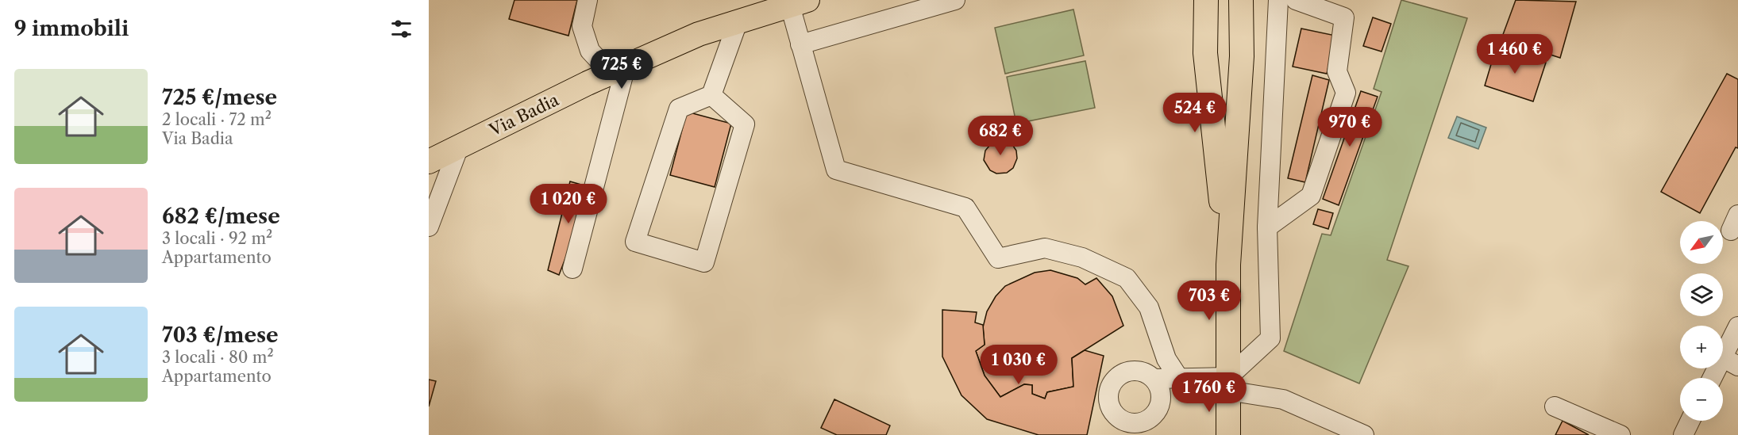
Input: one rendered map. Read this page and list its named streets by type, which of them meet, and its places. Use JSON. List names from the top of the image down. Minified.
{"streets":{"main road":["Via Badia"]},"north":"bottom left","page":{"heading":"9 immobili","price":["1 460 €","725 €","524 €","970 €","682 €","1 020 €","703 €","1 030 €","1 760 €"],"list":[{"name":"725 €/mese","note":"2 locali · 72 m² · Via Badia"},{"name":"682 €/mese","note":"3 locali · 92 m² · Appartamento"},{"name":"703 €/mese","note":"3 locali · 80 m² · Appartamento"}],"map_buttons":["+","−"]}}
